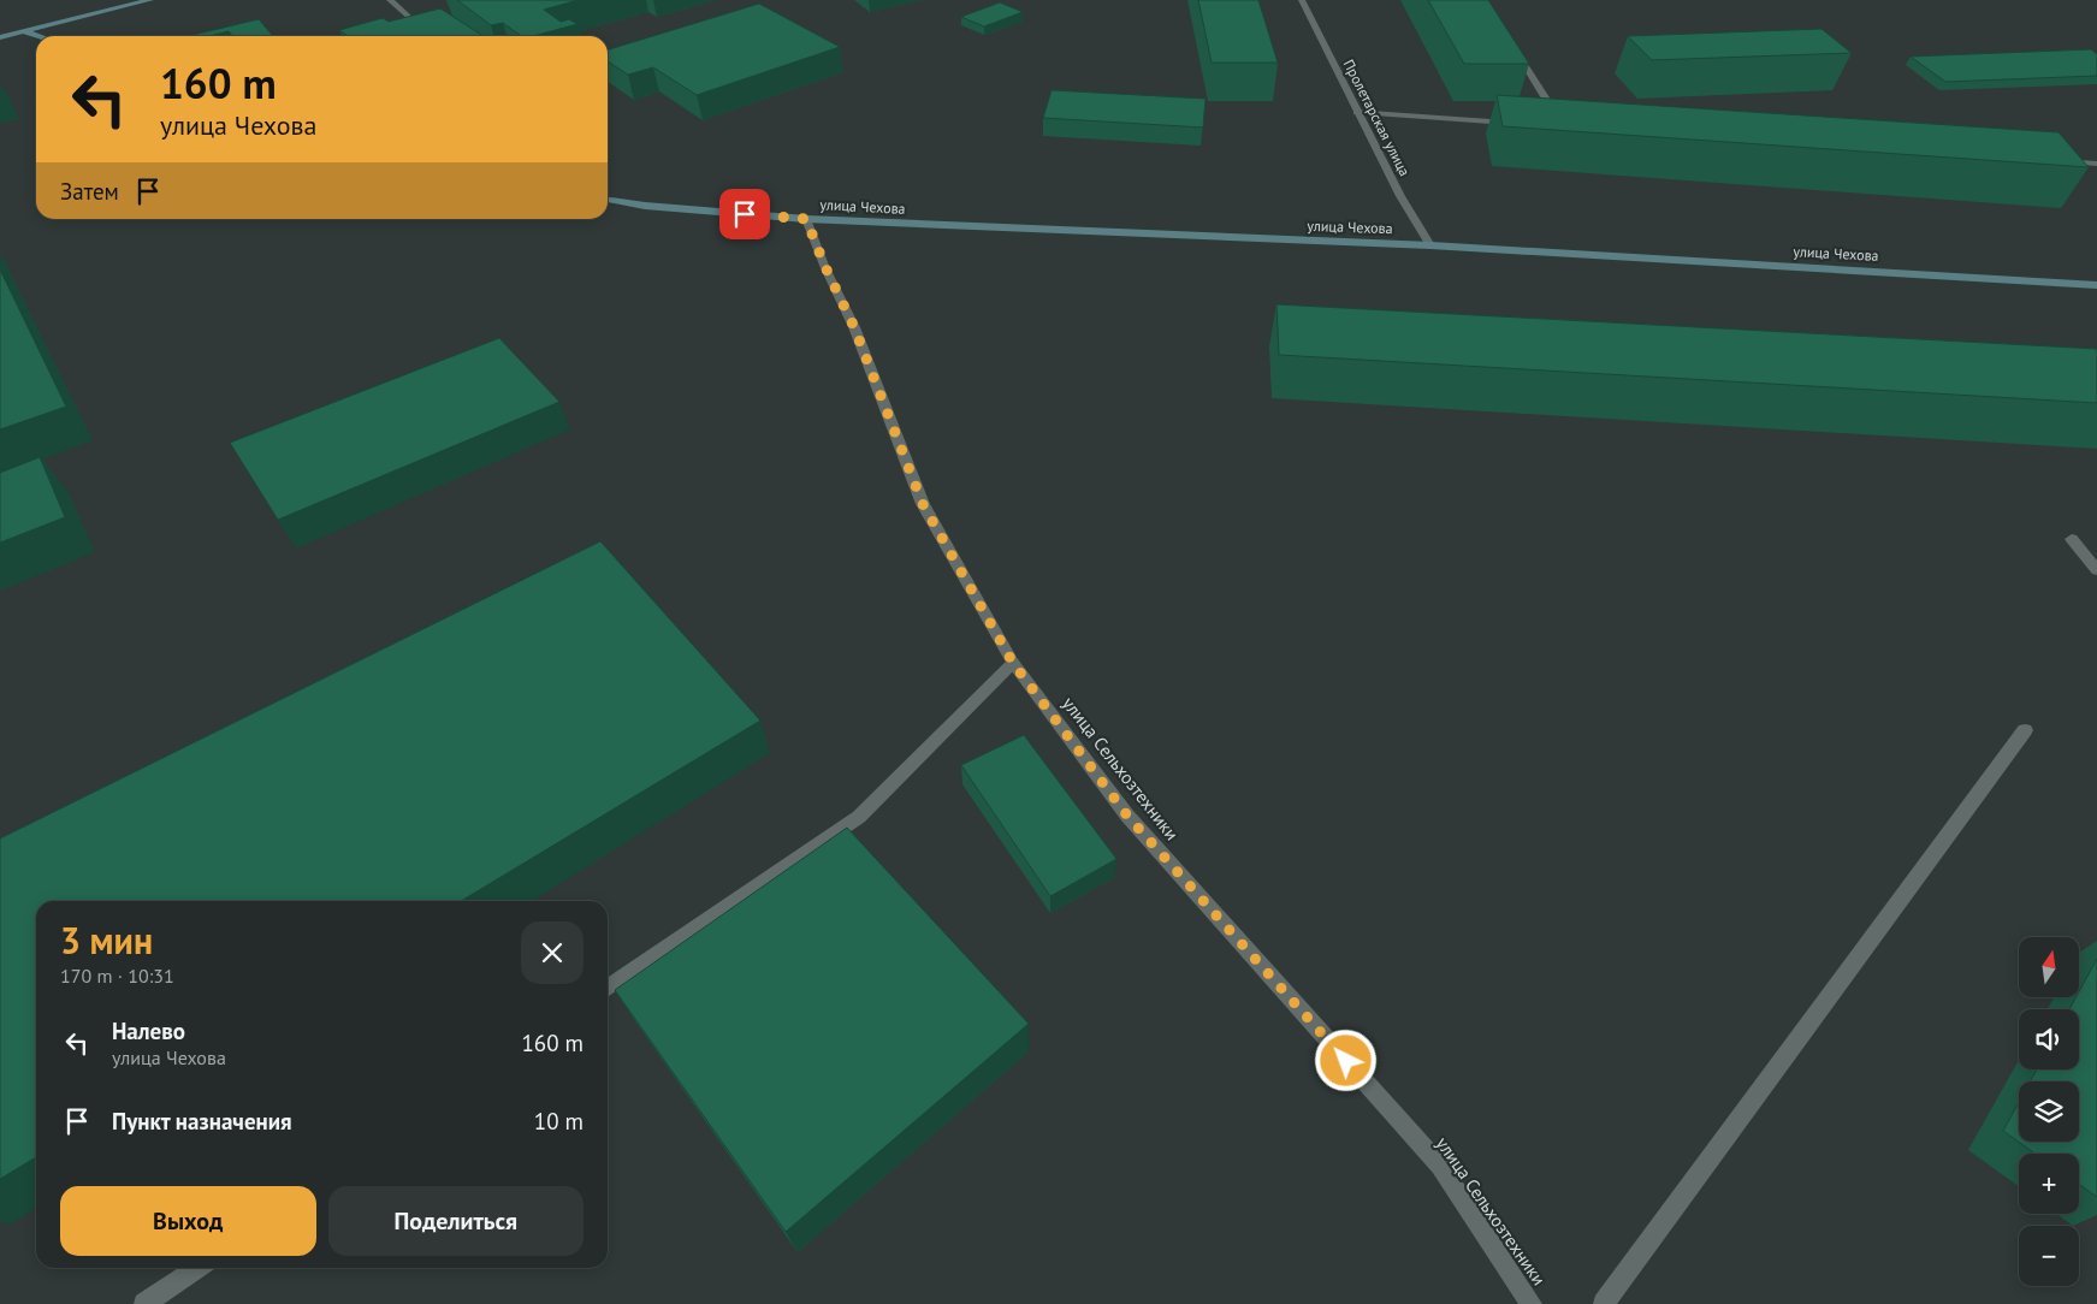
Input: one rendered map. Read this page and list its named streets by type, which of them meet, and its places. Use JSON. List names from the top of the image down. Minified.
{"streets":{"main road":["улица Чехова"],"street":["Пролетарская улица","улица Сельхозтехники"]},"crossings":[["Пролетарская улица","улица Чехова"],["улица Чехова","улица Сельхозтехники"]],"north":"top","page":{"turn":["160 m","улица Чехова"],"then":"Затем","heading":["3 мин","170 m · 10:31"],"map_buttons":["+","−"],"list":[{"name":"Налево","note":"улица Чехова","value":"160 m"},{"name":"Пункт назначения","value":"10 m"}],"buttons":["Выход","Поделиться"]}}
